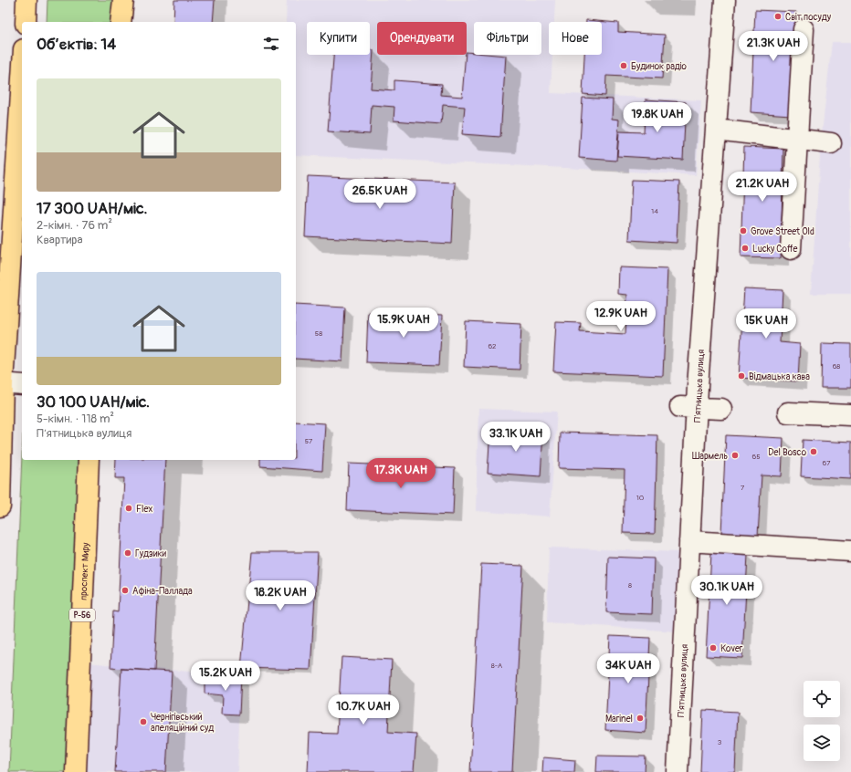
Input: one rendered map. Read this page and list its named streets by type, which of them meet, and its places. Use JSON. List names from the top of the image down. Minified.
{"streets":{"main road":["проспект Миру","Р-56"],"street":["Пʼятницька вулиця"]},"places":["Світ посуду","Будинок радіо","Grove Street Old","Lucky Coffe","Відмацька кава","Del Bosco","Шармель","Flex","Гудзики","Афіна-Паллада","Kover","Marinel","Чернігівський апеляційний суд"],"house_numbers":["14","58","62","68","57","65","67","7","10","8","8-А","3"],"page":{"chip":["Купити","Орендувати","Фільтри","Нове"],"heading":"Об’єктів: 14","price":["21.3K UAH","19.8K UAH","21.2K UAH","26.5K UAH","12.9K UAH","15.9K UAH","15K UAH","33.1K UAH","17.3K UAH","30.1K UAH","18.2K UAH","34K UAH","15.2K UAH","10.7K UAH"],"list":[{"name":"17 300 UAH/міс.","note":"2-кімн. · 76 m² · Квартира"},{"name":"30 100 UAH/міс.","note":"5-кімн. · 118 m² · Пʼятницька вулиця"}]}}
